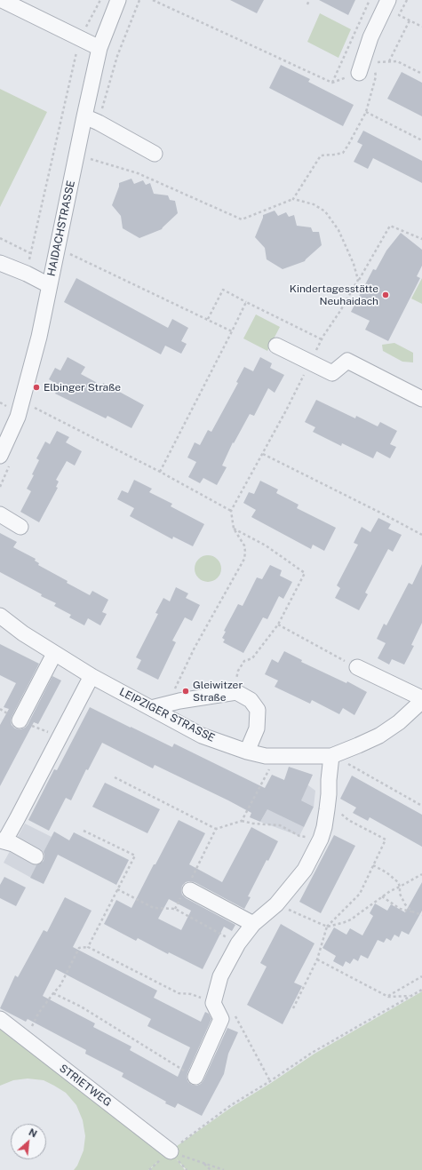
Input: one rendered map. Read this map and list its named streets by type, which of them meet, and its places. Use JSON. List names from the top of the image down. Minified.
{"streets":{"street":["HAIDACHSTRASSE","LEIPZIGER STRASSE","STRIETWEG"]},"places":["Kindertagesstätte Neuhaidach","Elbinger Straße","Gleiwitzer Straße"],"north":"top right"}
